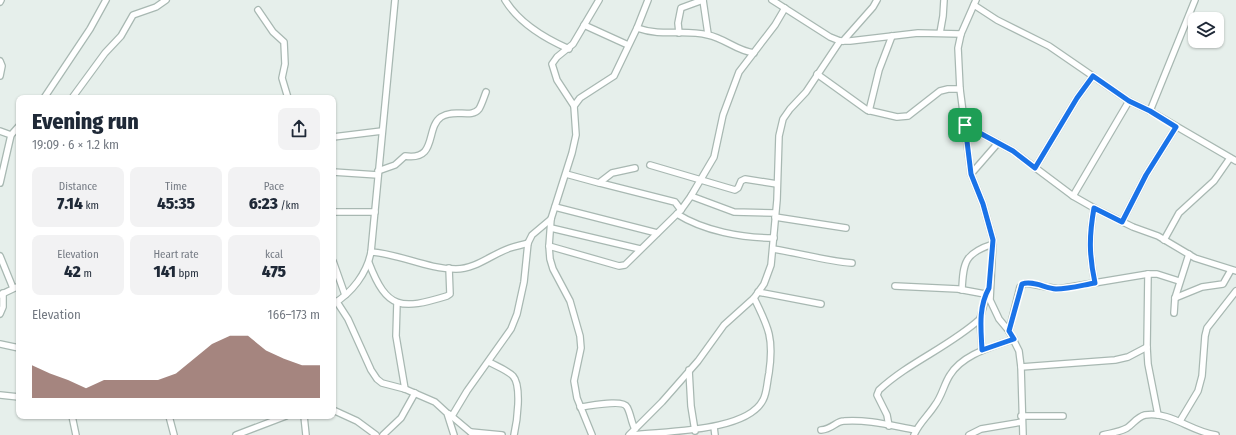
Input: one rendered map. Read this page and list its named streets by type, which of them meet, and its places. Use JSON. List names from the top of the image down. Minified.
{"page":{"heading":["Evening run","19:09 · 6 × 1.2 km"],"stats":[["Distance","7.14 km"],["Time","45:35"],["Pace","6:23 /km"],["Elevation","42 m"],["Heart rate","141 bpm"],["kcal","475"]],"chart":["Elevation","166–173 m"]}}
